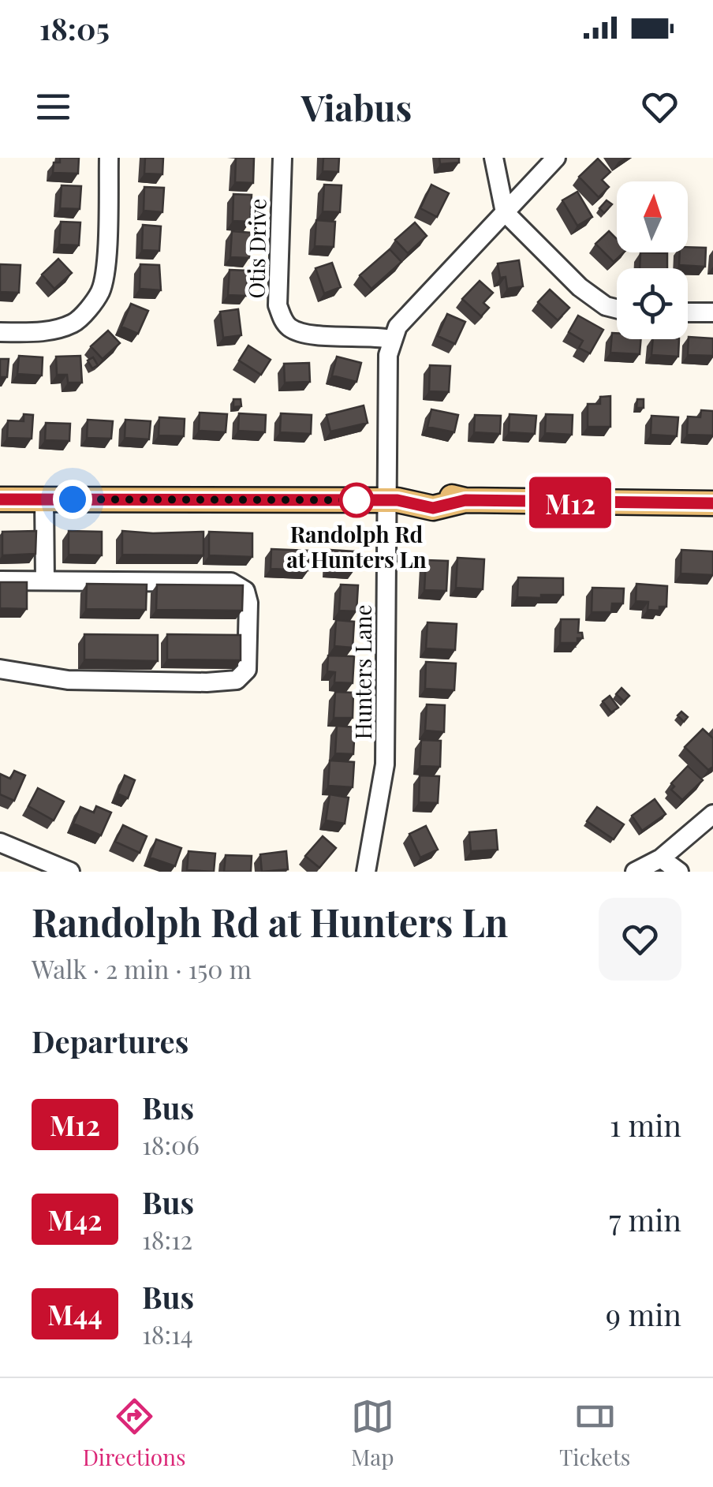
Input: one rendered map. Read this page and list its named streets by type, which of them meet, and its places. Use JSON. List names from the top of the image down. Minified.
{"streets":{"street":["Otis Drive","Hunters Lane"]},"crossings":[["Otis Drive","Hunters Lane"]],"places":["Randolph Rd at Hunters Ln"],"lines":["bus line M12"],"north":"top","page":{"status":"18:05","header":"Viabus","on_map":"M12","heading":[["Randolph Rd at Hunters Ln","Walk · 2 min · 150 m"],"Departures"],"list":[{"mark":"M12","name":"Bus","note":"18:06","value":"1 min"},{"mark":"M42","name":"Bus","note":"18:12","value":"7 min"},{"mark":"M44","name":"Bus","note":"18:14","value":"9 min"}],"tabs":["Directions","Map","Tickets"]}}
